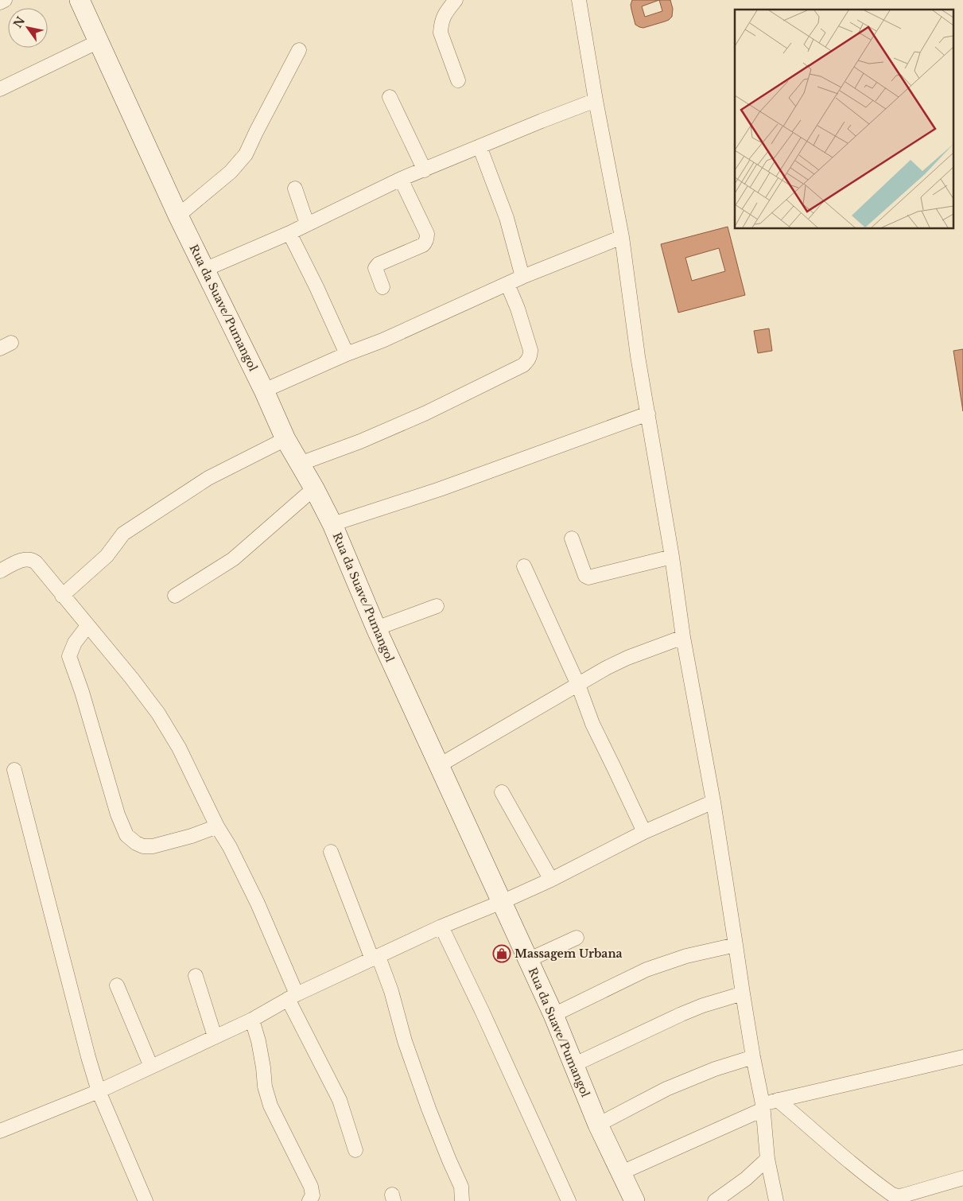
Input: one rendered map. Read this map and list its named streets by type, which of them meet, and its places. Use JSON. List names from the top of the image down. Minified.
{"streets":{"street":["Rua da Suave/Pumangol"]},"places":{"shop":["Massagem Urbana"]},"north":"top left"}
